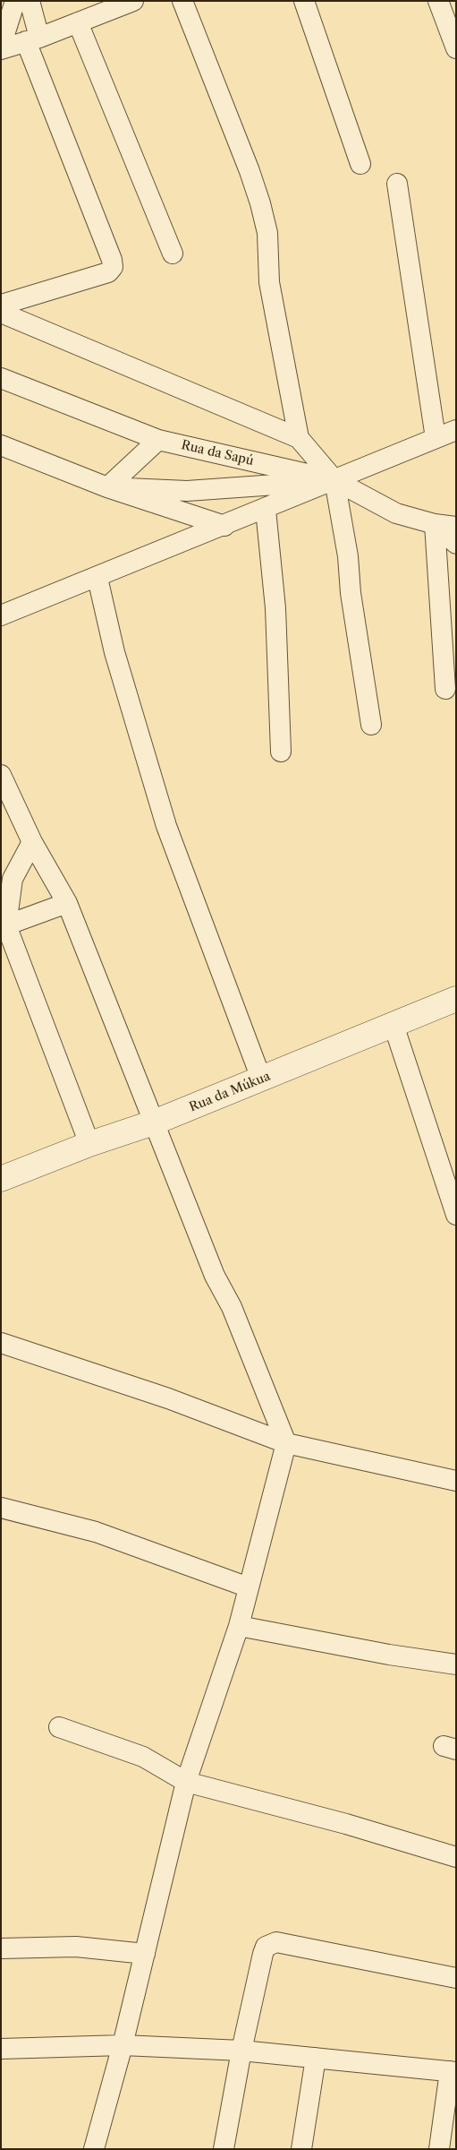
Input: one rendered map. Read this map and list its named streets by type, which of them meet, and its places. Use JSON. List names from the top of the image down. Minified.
{"streets":{"street":["Rua da Sapú","Rua da Múkua"]}}
